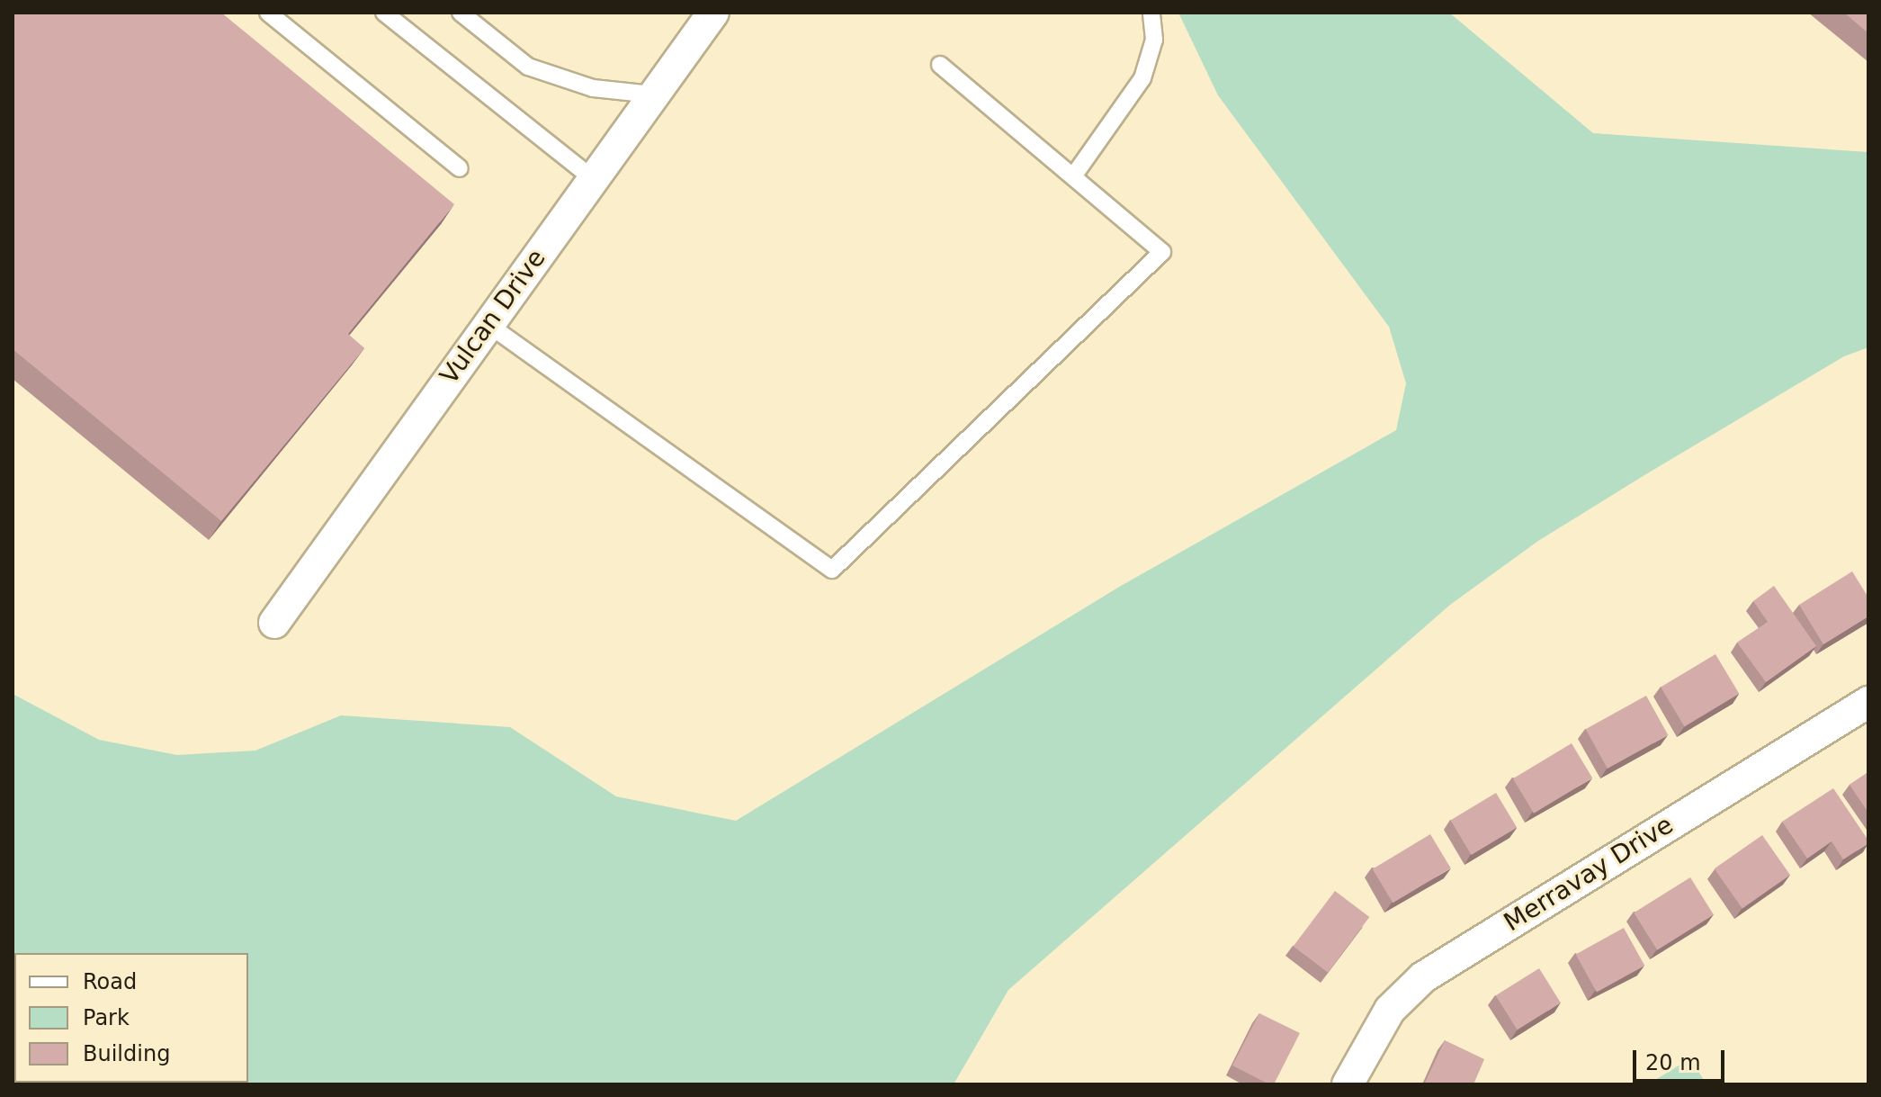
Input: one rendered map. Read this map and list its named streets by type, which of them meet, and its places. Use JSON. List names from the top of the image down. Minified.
{"streets":{"street":["Vulcan Drive","Merravay Drive"]},"legend":["Road","Park","Building"],"scale_bar":"20 m"}
